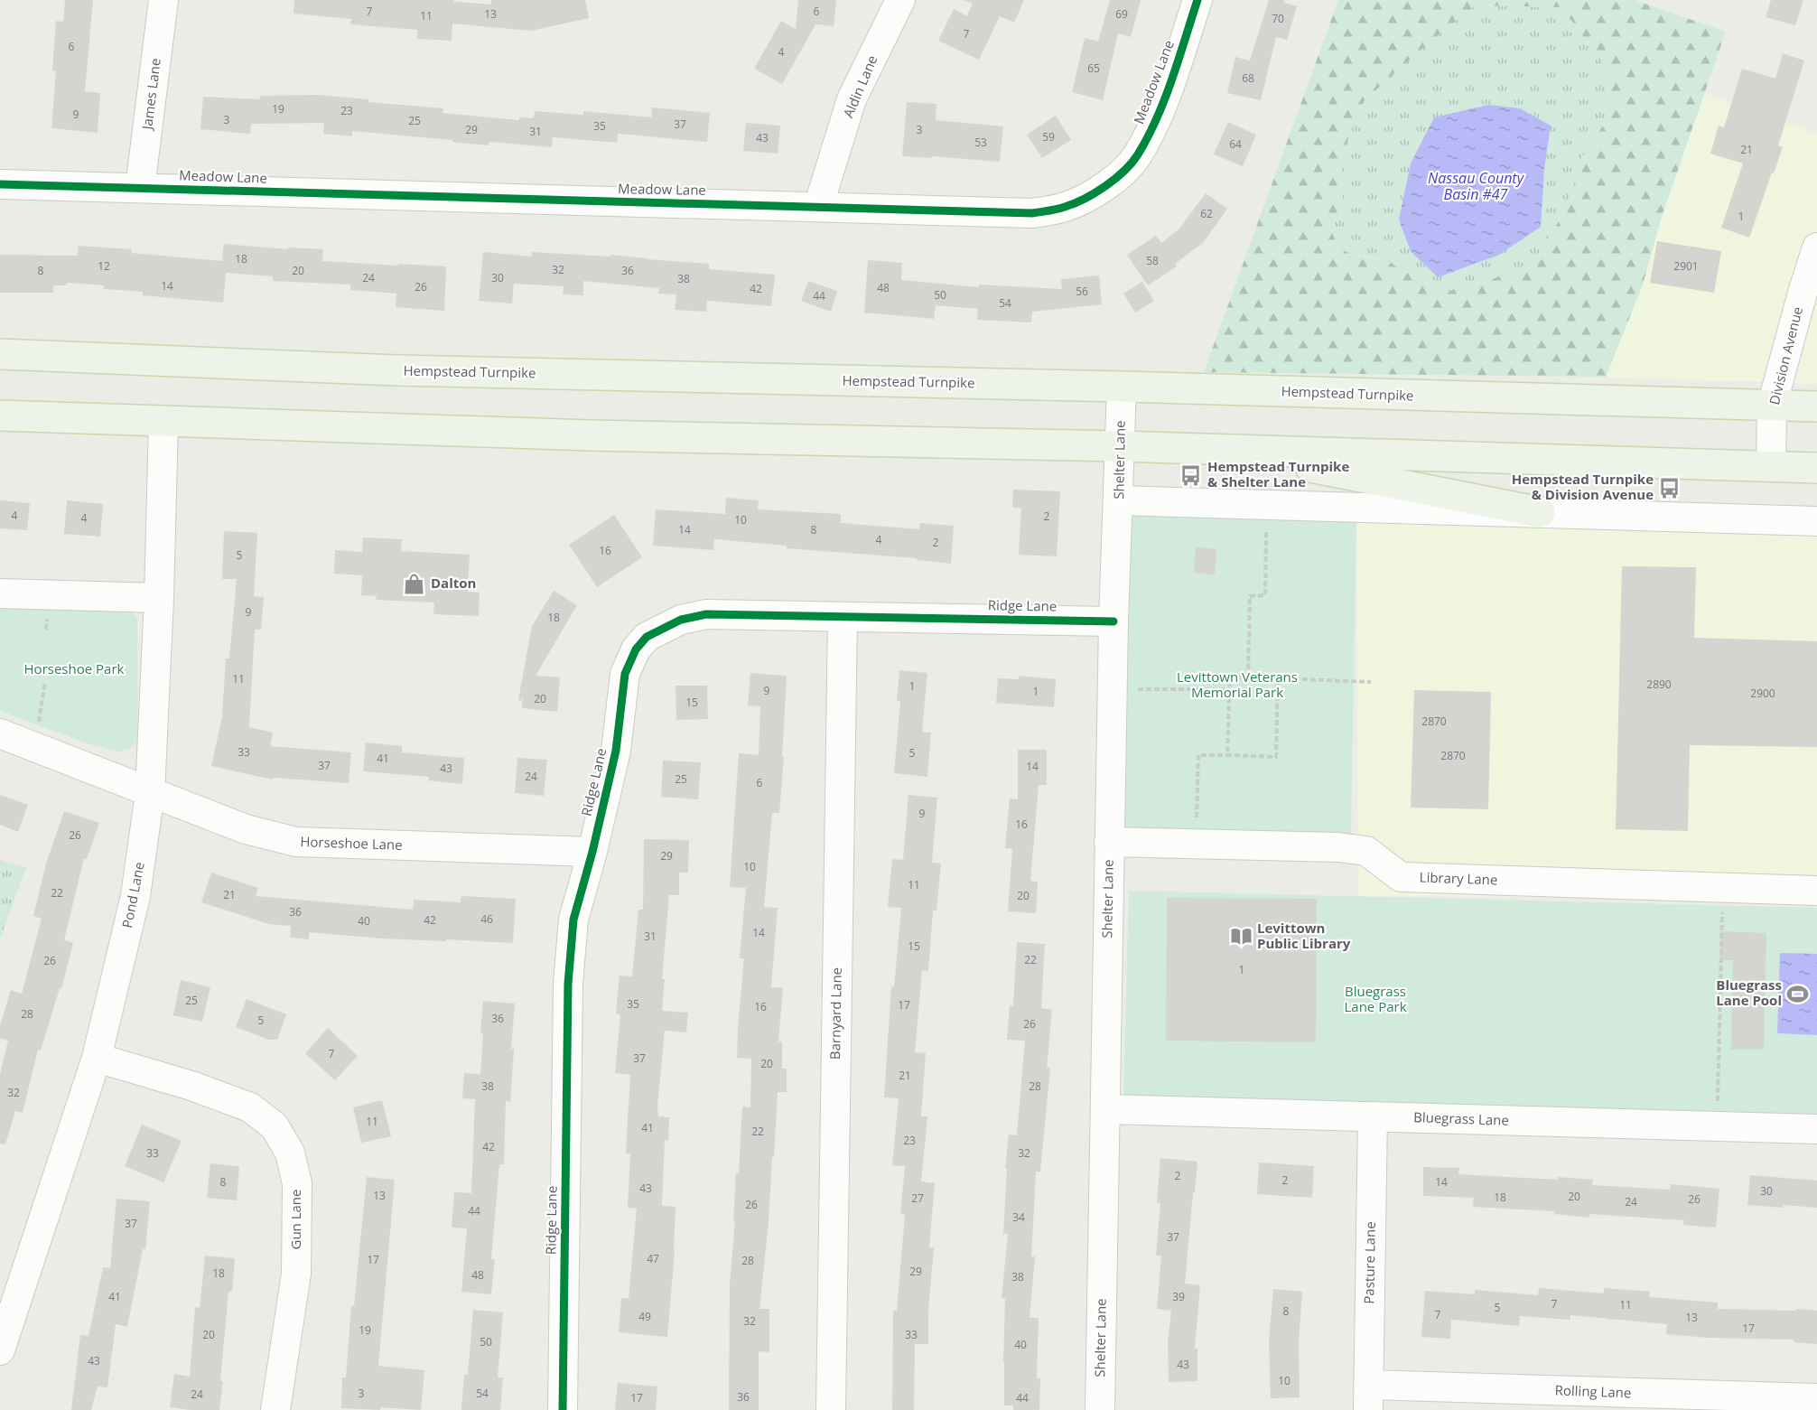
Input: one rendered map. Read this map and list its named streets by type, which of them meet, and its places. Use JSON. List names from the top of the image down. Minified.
{"streets":{"main road":["Hempstead Turnpike"],"street":["Meadow Lane","Aldin Lane","James Lane","Division Avenue","Shelter Lane","Ridge Lane","Horseshoe Lane","Library Lane","Pond Lane","Barnyard Lane","Bluegrass Lane","Gun Lane","Pasture Lane","Rolling Lane"]},"crossings":[["Meadow Lane","Aldin Lane"],["Meadow Lane","James Lane"],["Division Avenue","Hempstead Turnpike"],["Hempstead Turnpike","Shelter Lane"],["Shelter Lane","Ridge Lane"],["Shelter Lane","Library Lane"],["Shelter Lane","Bluegrass Lane"],["Ridge Lane","Horseshoe Lane"],["Ridge Lane","Barnyard Lane"],["Horseshoe Lane","Pond Lane"],["Pond Lane","Gun Lane"],["Bluegrass Lane","Pasture Lane"],["Pasture Lane","Rolling Lane"]],"water":["Nassau County Basin #47"],"parks":["Horseshoe Park","Levittown Veterans Memorial Park","Bluegrass Lane Park"],"places":{"bus stop":["Hempstead Turnpike & Shelter Lane","Hempstead Turnpike & Division Avenue"],"shop":["Dalton"],"library":["Levittown Public Library"],"sports":["Bluegrass Lane Pool"]},"house_numbers":["7","6","13","69","11","70","7","6","4","65","68","19","23","9","3","25","37","35","29","3","31","59","43","53","64","21","62","1","18","58","12","2901","32","8","20","36","24","30","38","14","26","48","42","56","50","44","54","4","2","4","10","14","8","4","2","16","5","9","18","11","2890","1","9","1","2900","20","15","2870","33","5","2870","41","37","14","43","24","25","6","9","16","26","29","10","11","22","21","20","36","46","42","40","14","31","15","22","26","1","25","35","17","16","28","36","5","26","7","37","20","21","38","28","32","11","41","22","23","42","33","32","2","2","8","14","43","30","13","20","18","27","26","24","26","44","34","37","37","47","17","28","29","18","48","38","41","39","7","11","5","8","7","49","13","32","17","19","20","33","50","40","43","43","10","3","54","24","36","17","44"]}
